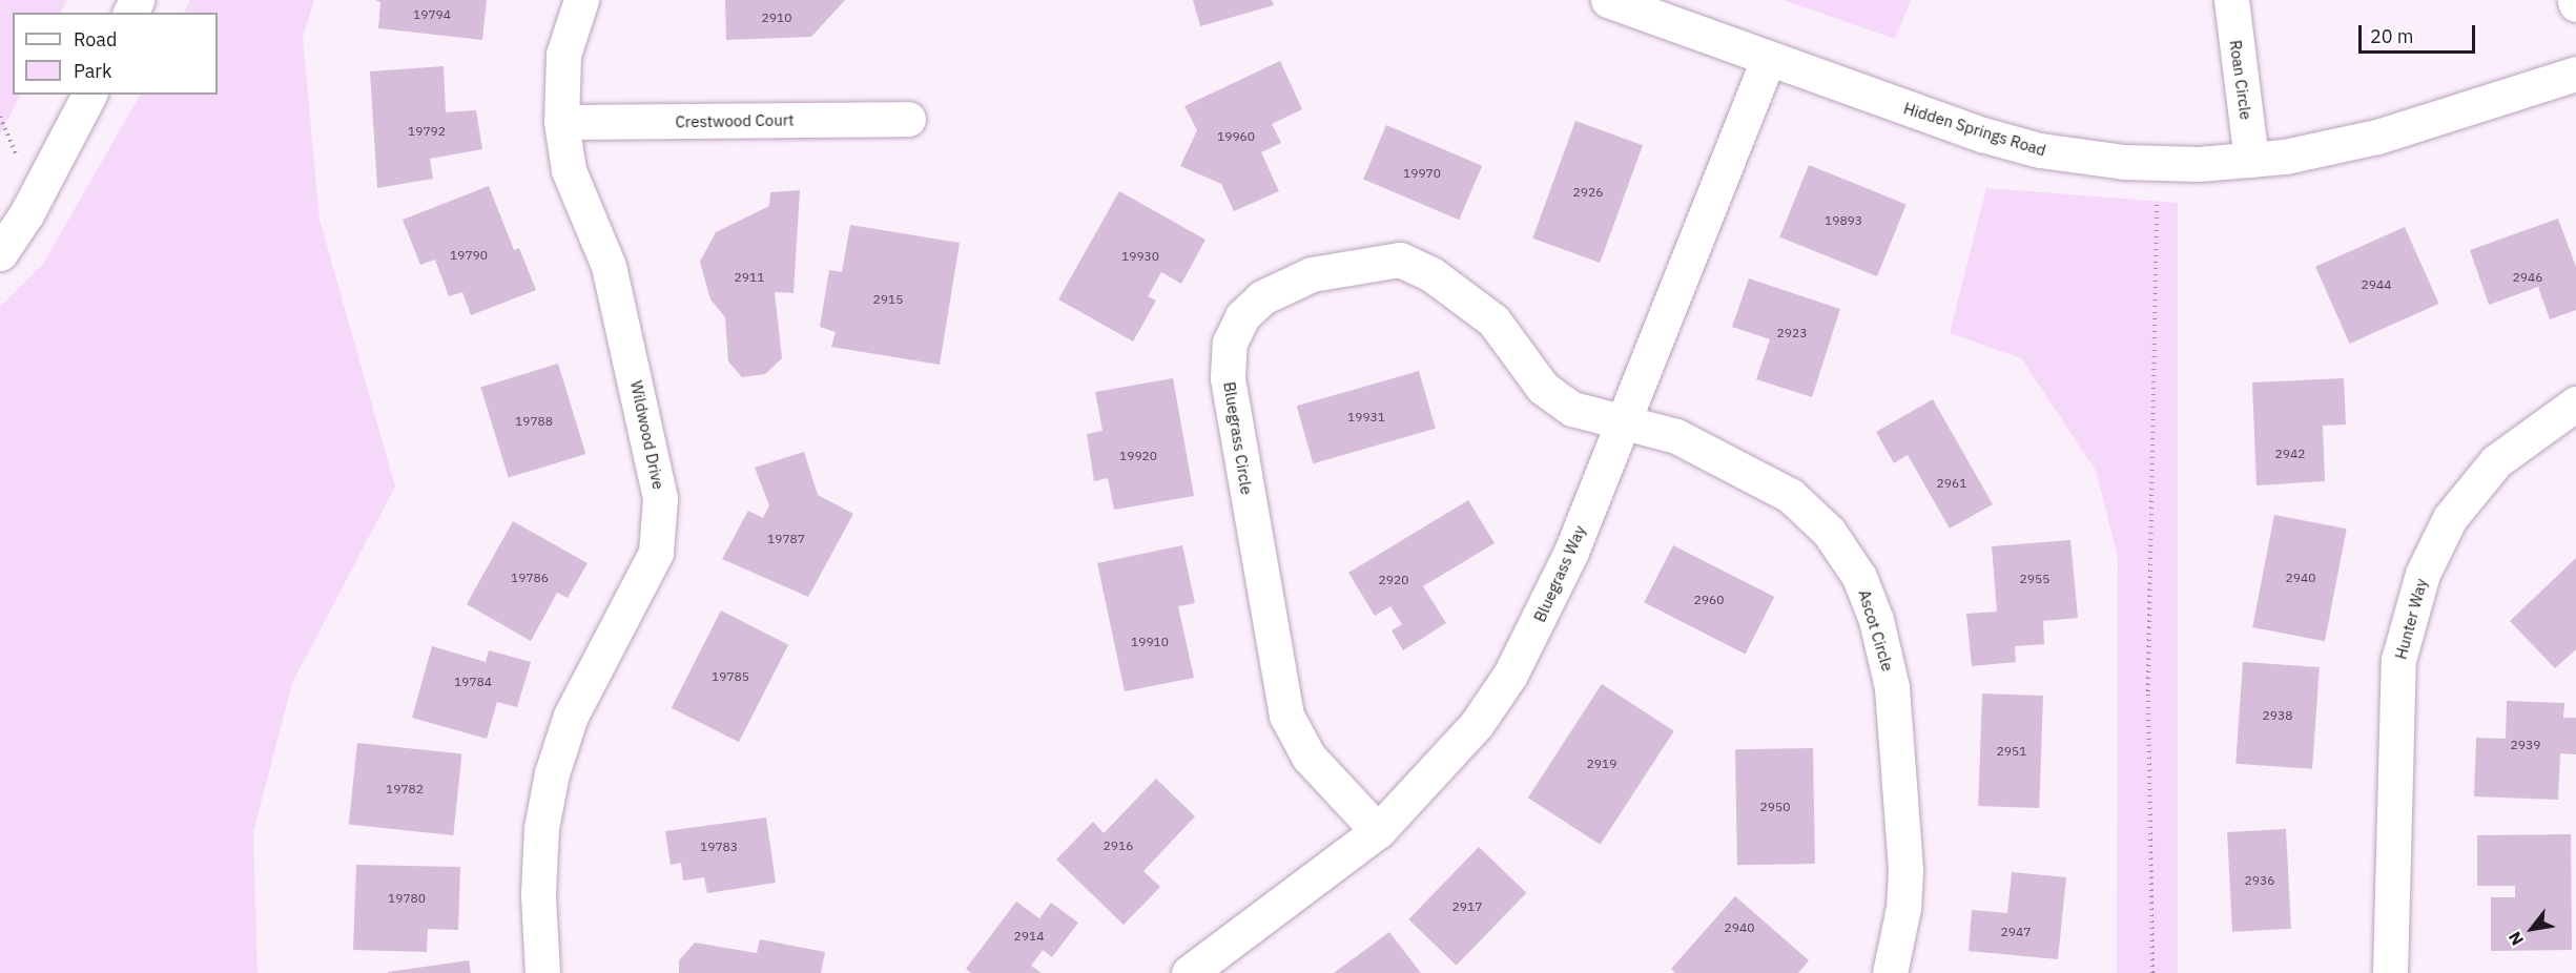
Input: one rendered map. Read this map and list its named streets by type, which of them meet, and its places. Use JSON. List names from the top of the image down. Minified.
{"streets":{"street":["Roan Circle","Crestwood Court","Hidden Springs Road","Wildwood Drive","Bluegrass Circle","Bluegrass Way","Hunter Way","Ascot Circle"]},"crossings":[["Roan Circle","Hidden Springs Road"],["Crestwood Court","Wildwood Drive"],["Hidden Springs Road","Bluegrass Way"],["Bluegrass Circle","Bluegrass Way"],["Bluegrass Circle","Ascot Circle"],["Bluegrass Way","Ascot Circle"]],"house_numbers":["19794","2910","19792","19960","19970","2926","19893","19790","19930","2911","2946","2944","2915","2923","19931","19788","2942","19920","2961","19787","19786","2940","2955","2920","2960","19910","19785","19784","2938","2939","2951","2919","19782","2950","2916","19783","2936","19780","2917","2940","2947","2914"],"legend":["Road","Park"],"scale_bar":"20 m","north":"bottom left"}
